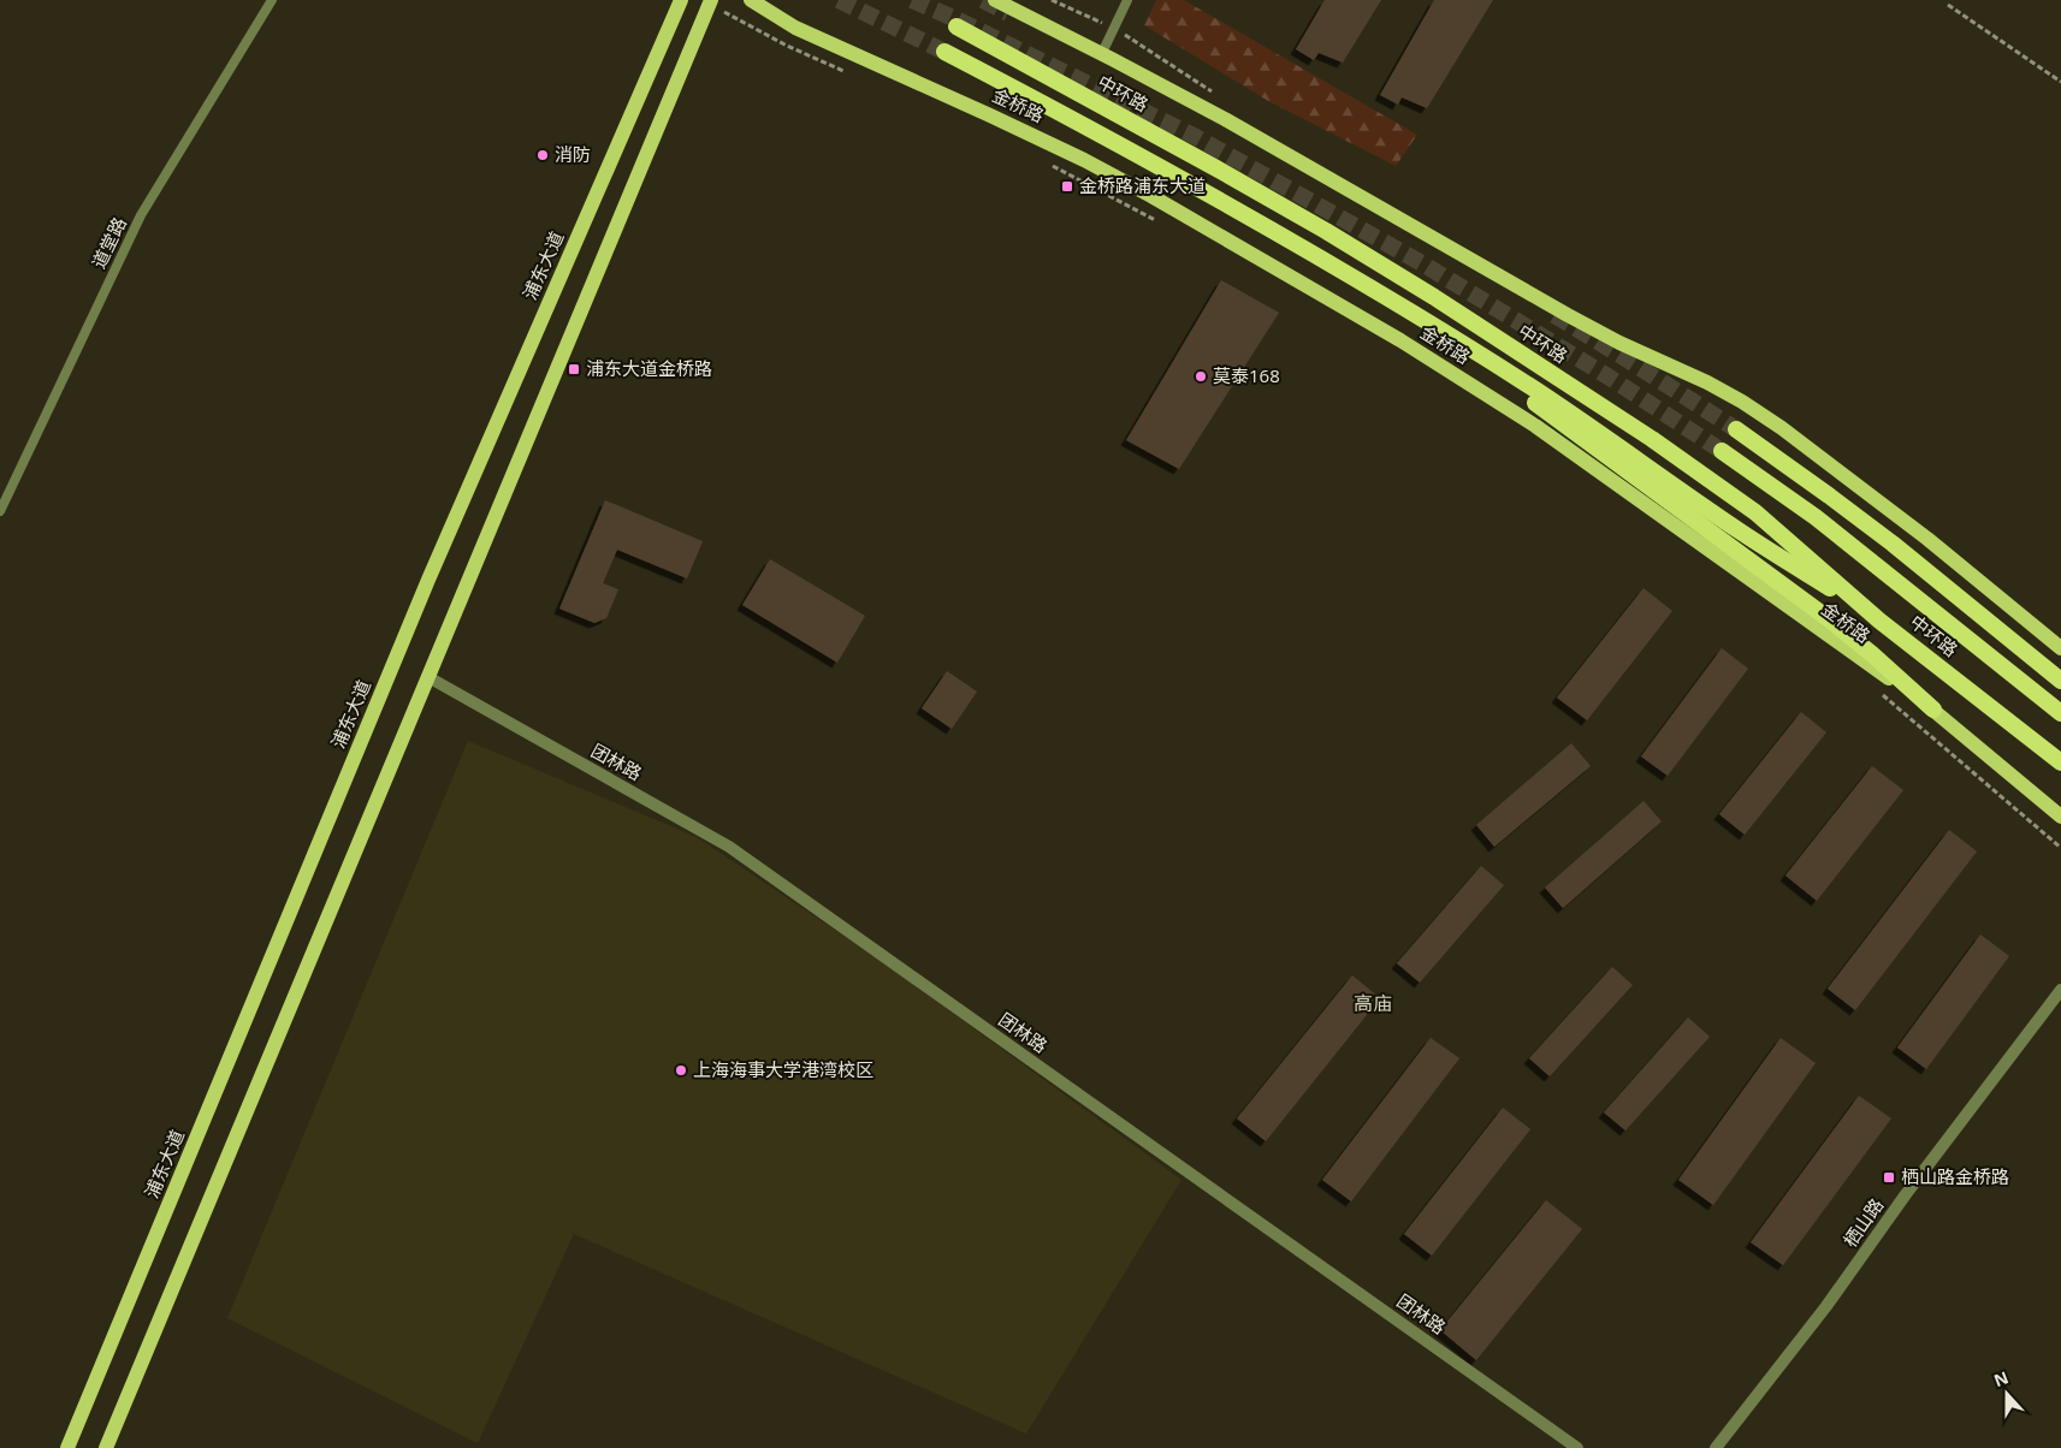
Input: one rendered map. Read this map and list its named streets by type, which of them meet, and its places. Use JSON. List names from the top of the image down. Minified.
{"streets":{"highway":["中环路"],"main road":["金桥路","浦东大道"],"street":["团林路","栖山路"],"lane":["道堂路"]},"districts":["高庙"],"places":{"other":["消防","莫泰168","上海海事大学港湾校区"],"transit":["金桥路浦东大道","浦东大道金桥路","栖山路金桥路"]},"north":"top"}
